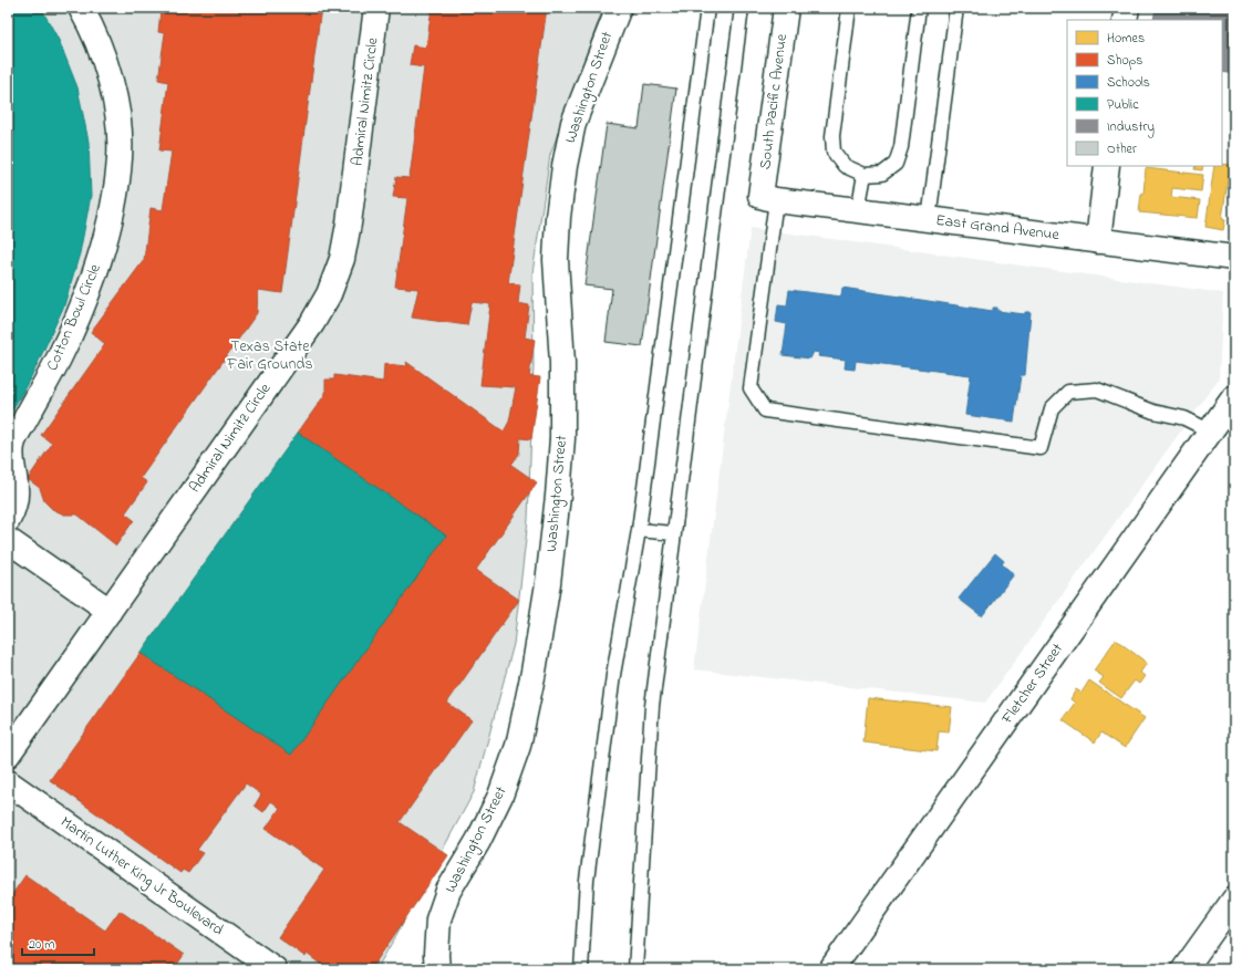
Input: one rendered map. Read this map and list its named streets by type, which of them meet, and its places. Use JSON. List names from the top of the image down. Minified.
{"streets":{"street":["Washington Street","Admiral Nimitz Circle","South Pacific Avenue","East Grand Avenue","Cotton Bowl Circle","Fletcher Street","Martin Luther King Jr Boulevard"]},"crossings":[["South Pacific Avenue","East Grand Avenue"]],"parks":["Texas State Fair Grounds"],"legend":["Homes","Shops","Schools","Public","Industry","Other"],"scale_bar":"20 m"}
